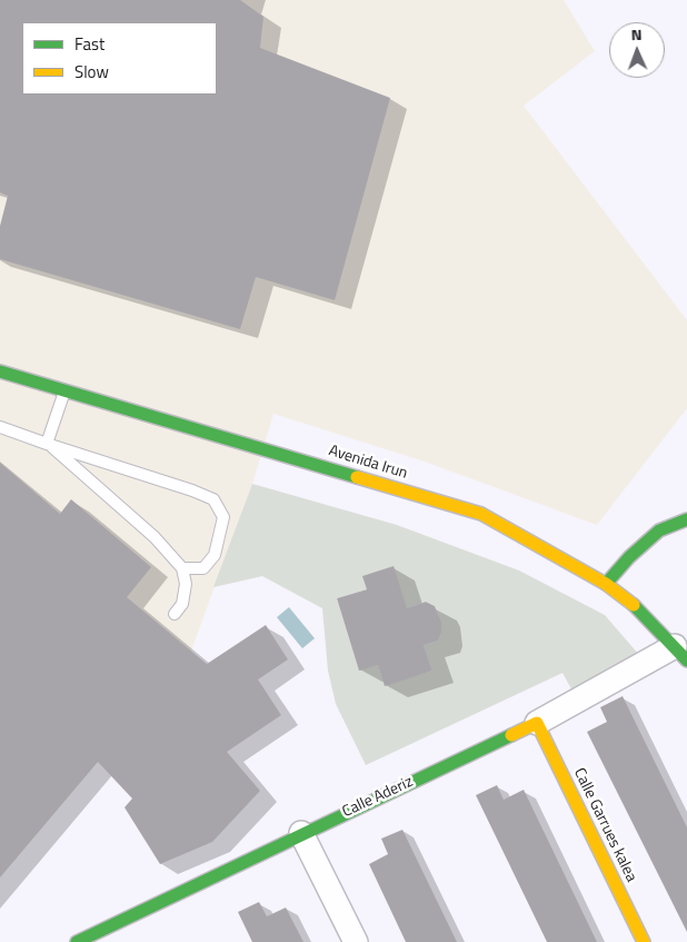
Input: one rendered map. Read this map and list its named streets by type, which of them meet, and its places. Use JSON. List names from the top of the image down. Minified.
{"streets":{"street":["Avenida Irun","Calle Aderiz","Calle Garrues kalea"]},"crossings":[["Avenida Irun","Calle Aderiz"],["Calle Aderiz","Calle Garrues kalea"]],"legend":["Fast","Slow"],"north":"top"}
